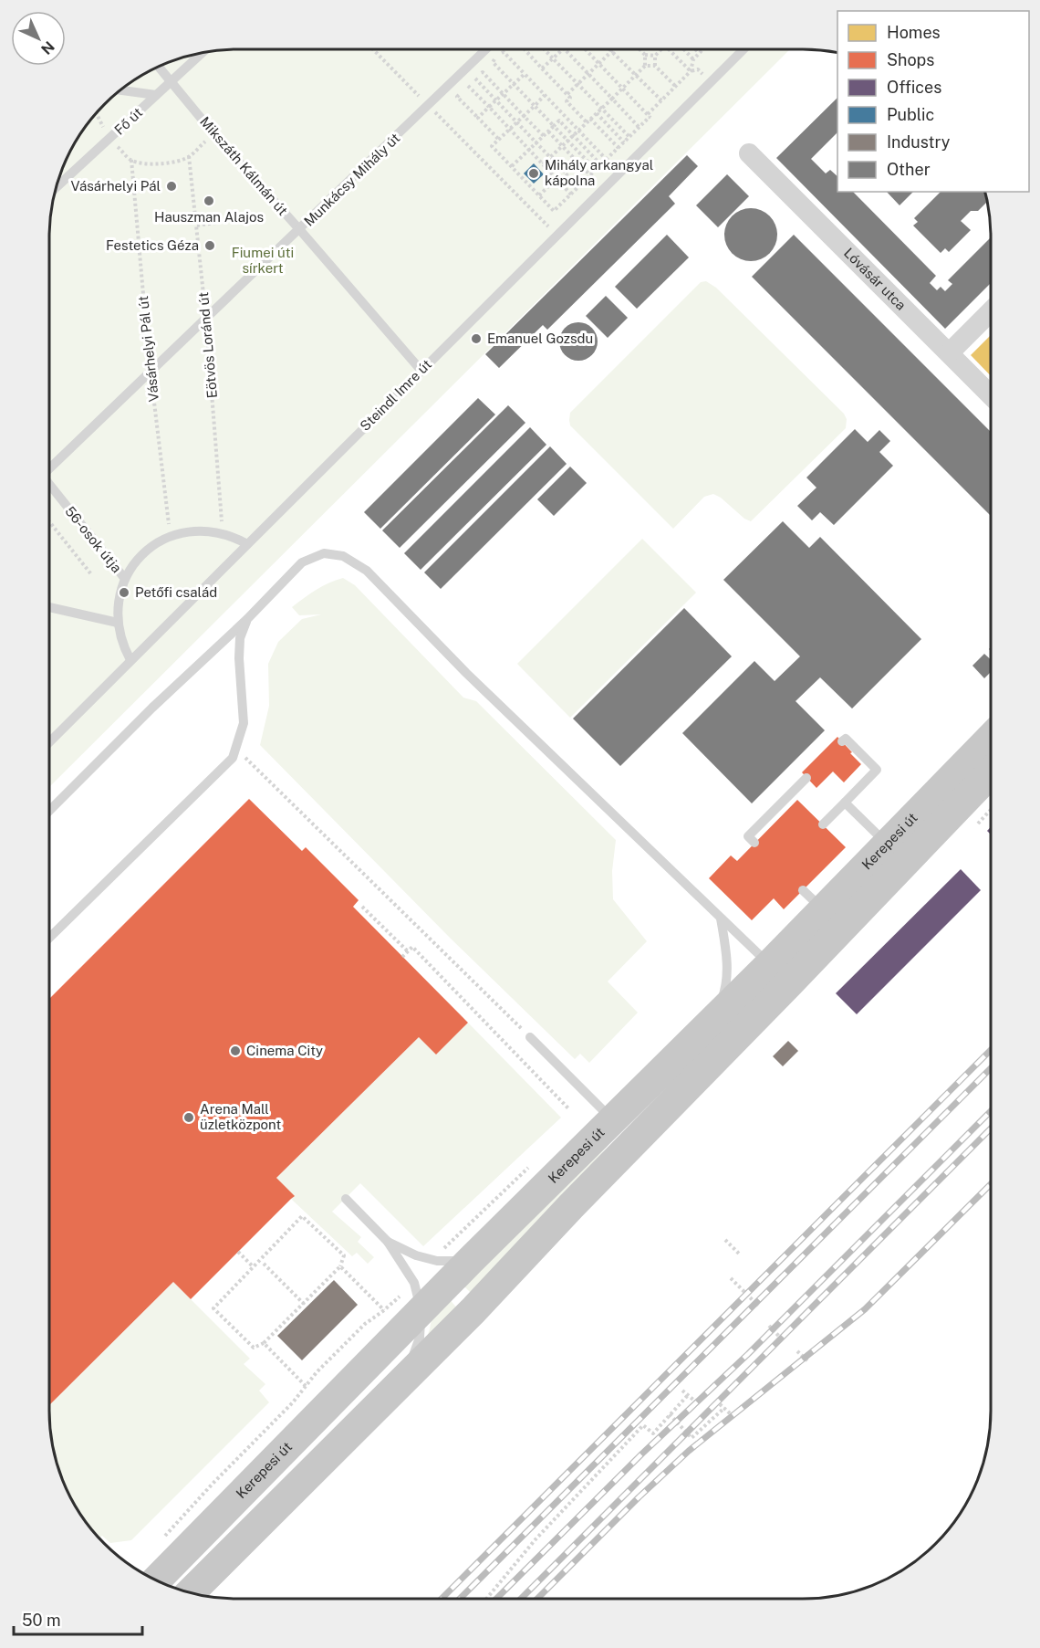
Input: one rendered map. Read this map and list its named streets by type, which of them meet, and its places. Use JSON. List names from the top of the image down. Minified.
{"streets":{"main road":["Kerepesi út"],"street":["Lóvásár utca"],"lane":["Fő út","Mikszáth Kálmán út","Munkácsy Mihály út","Steindl Imre út","56-osok útja"],"path":["Eötvös Loránd út","Vásárhelyi Pál út"]},"crossings":[["Fő út","Mikszáth Kálmán út"],["Mikszáth Kálmán út","Munkácsy Mihály út"],["Mikszáth Kálmán út","Steindl Imre út"],["Munkácsy Mihály út","Eötvös Loránd út"],["Munkácsy Mihály út","Vásárhelyi Pál út"]],"parks":["Fiumei úti sírkert"],"places":["Mihály arkangyal kápolna","Vásárhelyi Pál","Hauszman Alajos","Festetics Géza","Emanuel Gozsdu","Petőfi család","Cinema City","Arena Mall üzletközpont"],"legend":["Homes","Shops","Offices","Public","Industry","Other"],"scale_bar":"50 m","north":"bottom right"}
